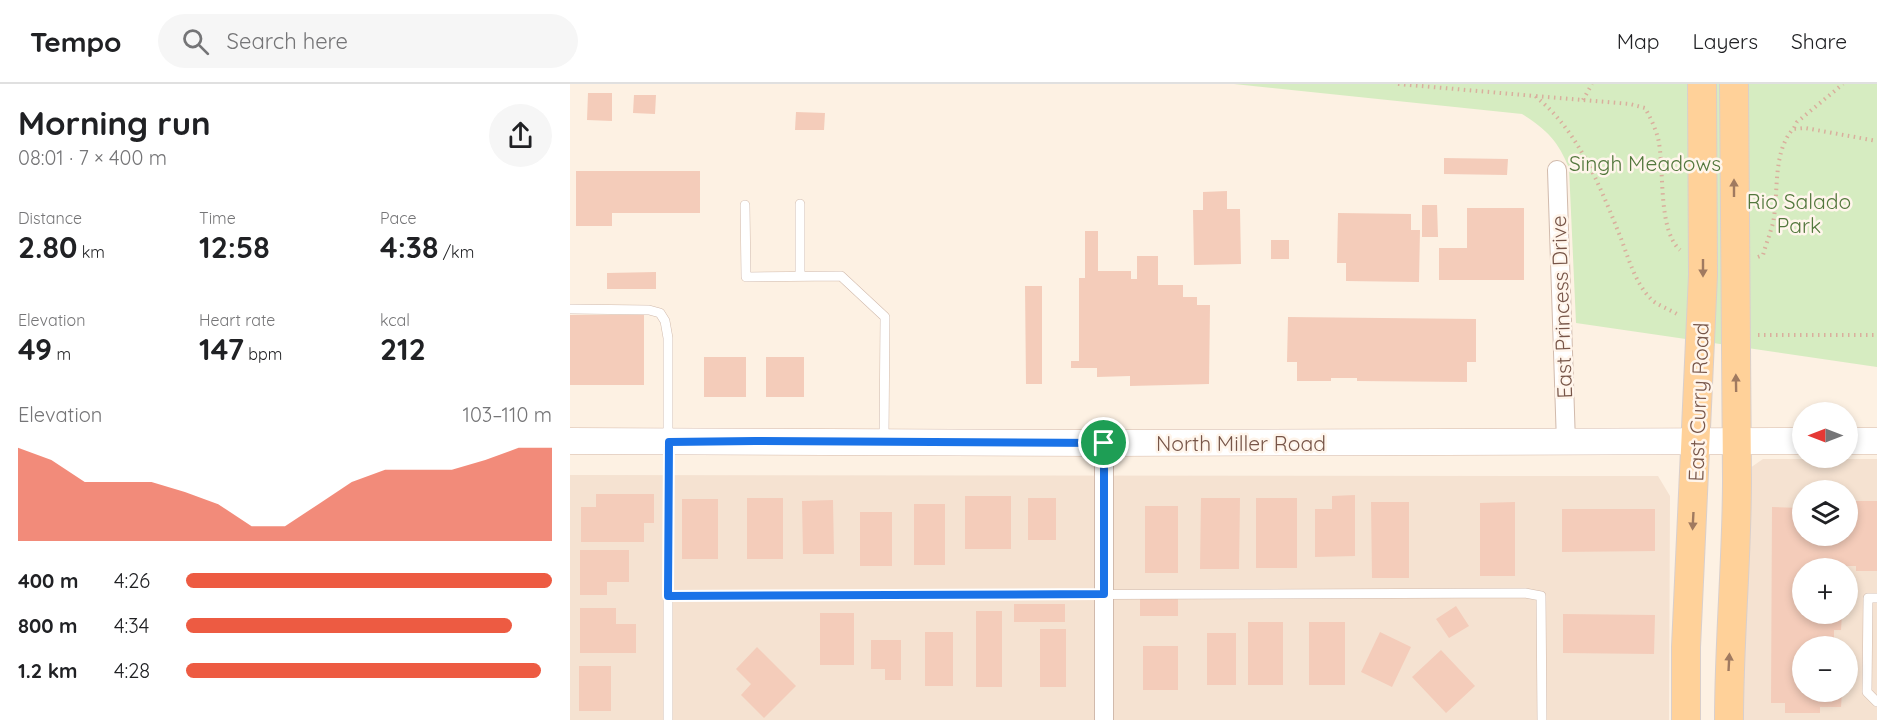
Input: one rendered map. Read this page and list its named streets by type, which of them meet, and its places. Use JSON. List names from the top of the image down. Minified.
{"streets":{"main road":["East Curry Road"],"street":["East Princess Drive","North Miller Road"]},"crossings":[["East Princess Drive","North Miller Road"],["East Curry Road","North Miller Road"]],"parks":["Singh Meadows","Rio Salado Park"],"north":"left","page":{"header":"Tempo","search":"Search here","nav":["Map","Layers","Share"],"heading":["Morning run","08:01 · 7 × 400 m"],"stats":[["Distance","2.80 km"],["Time","12:58"],["Pace","4:38 /km"],["Elevation","49 m"],["Heart rate","147 bpm"],["kcal","212"]],"chart":["Elevation","103–110 m"],"map_buttons":["+","−"],"list":[{"name":"400 m","note":"4:26"},{"name":"800 m","note":"4:34"},{"name":"1.2 km","note":"4:28"}]}}
